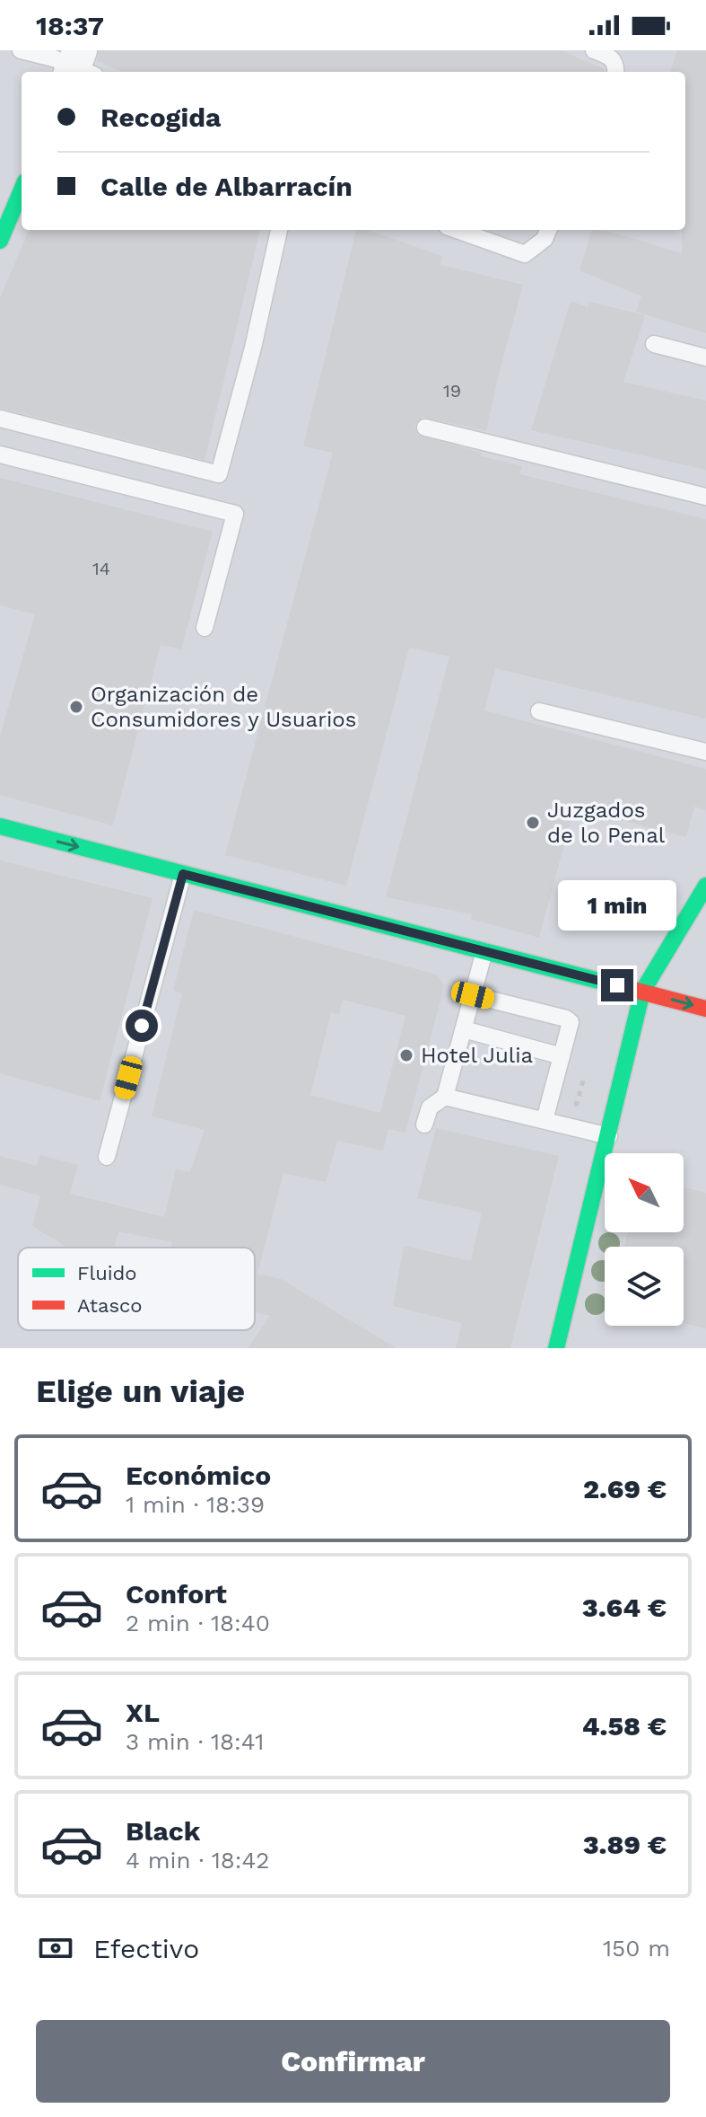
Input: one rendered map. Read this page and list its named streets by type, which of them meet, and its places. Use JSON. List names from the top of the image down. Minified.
{"places":["Organización de Consumidores y Usuarios","Juzgados de lo Penal","Hotel Julia"],"house_numbers":["19","14"],"legend":["Fluido","Atasco"],"north":"top left","page":{"status":"18:37","banner":["Recogida","Calle de Albarracín"],"bubble":"1 min","heading":"Elige un viaje","list":[{"name":"Económico","note":"1 min · 18:39","value":"2.69 €"},{"name":"Confort","note":"2 min · 18:40","value":"3.64 €"},{"name":"XL","note":"3 min · 18:41","value":"4.58 €"},{"name":"Black","note":"4 min · 18:42","value":"3.89 €"}],"pay":["Efectivo","150 m"],"buttons":"Confirmar"}}
